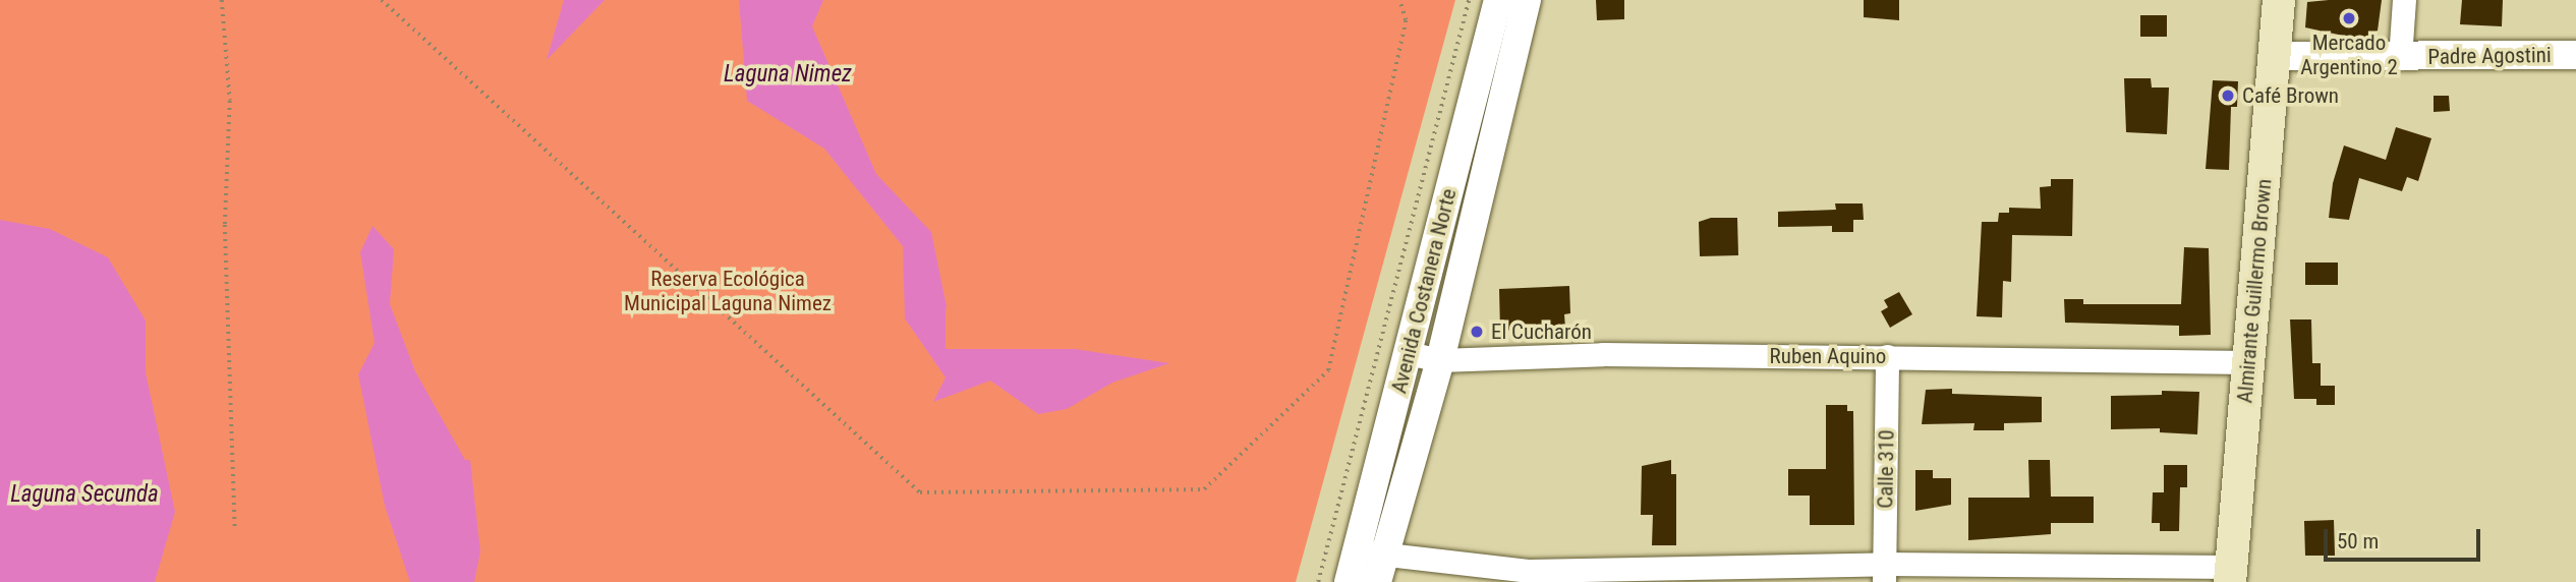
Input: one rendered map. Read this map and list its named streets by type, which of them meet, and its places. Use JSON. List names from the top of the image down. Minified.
{"streets":{"main road":["Almirante Guillermo Brown"],"street":["Padre Agostini","Avenida Costanera Norte","Ruben Aquino","Calle 310"]},"crossings":[["Padre Agostini","Almirante Guillermo Brown"],["Avenida Costanera Norte","Ruben Aquino"],["Almirante Guillermo Brown","Ruben Aquino"],["Ruben Aquino","Calle 310"]],"water":["Laguna Nimez","Laguna Secunda"],"parks":["Reserva Ecológica Municipal Laguna Nimez"],"places":["Mercado Argentino 2","Café Brown","El Cucharón"],"scale_bar":"50 m"}
